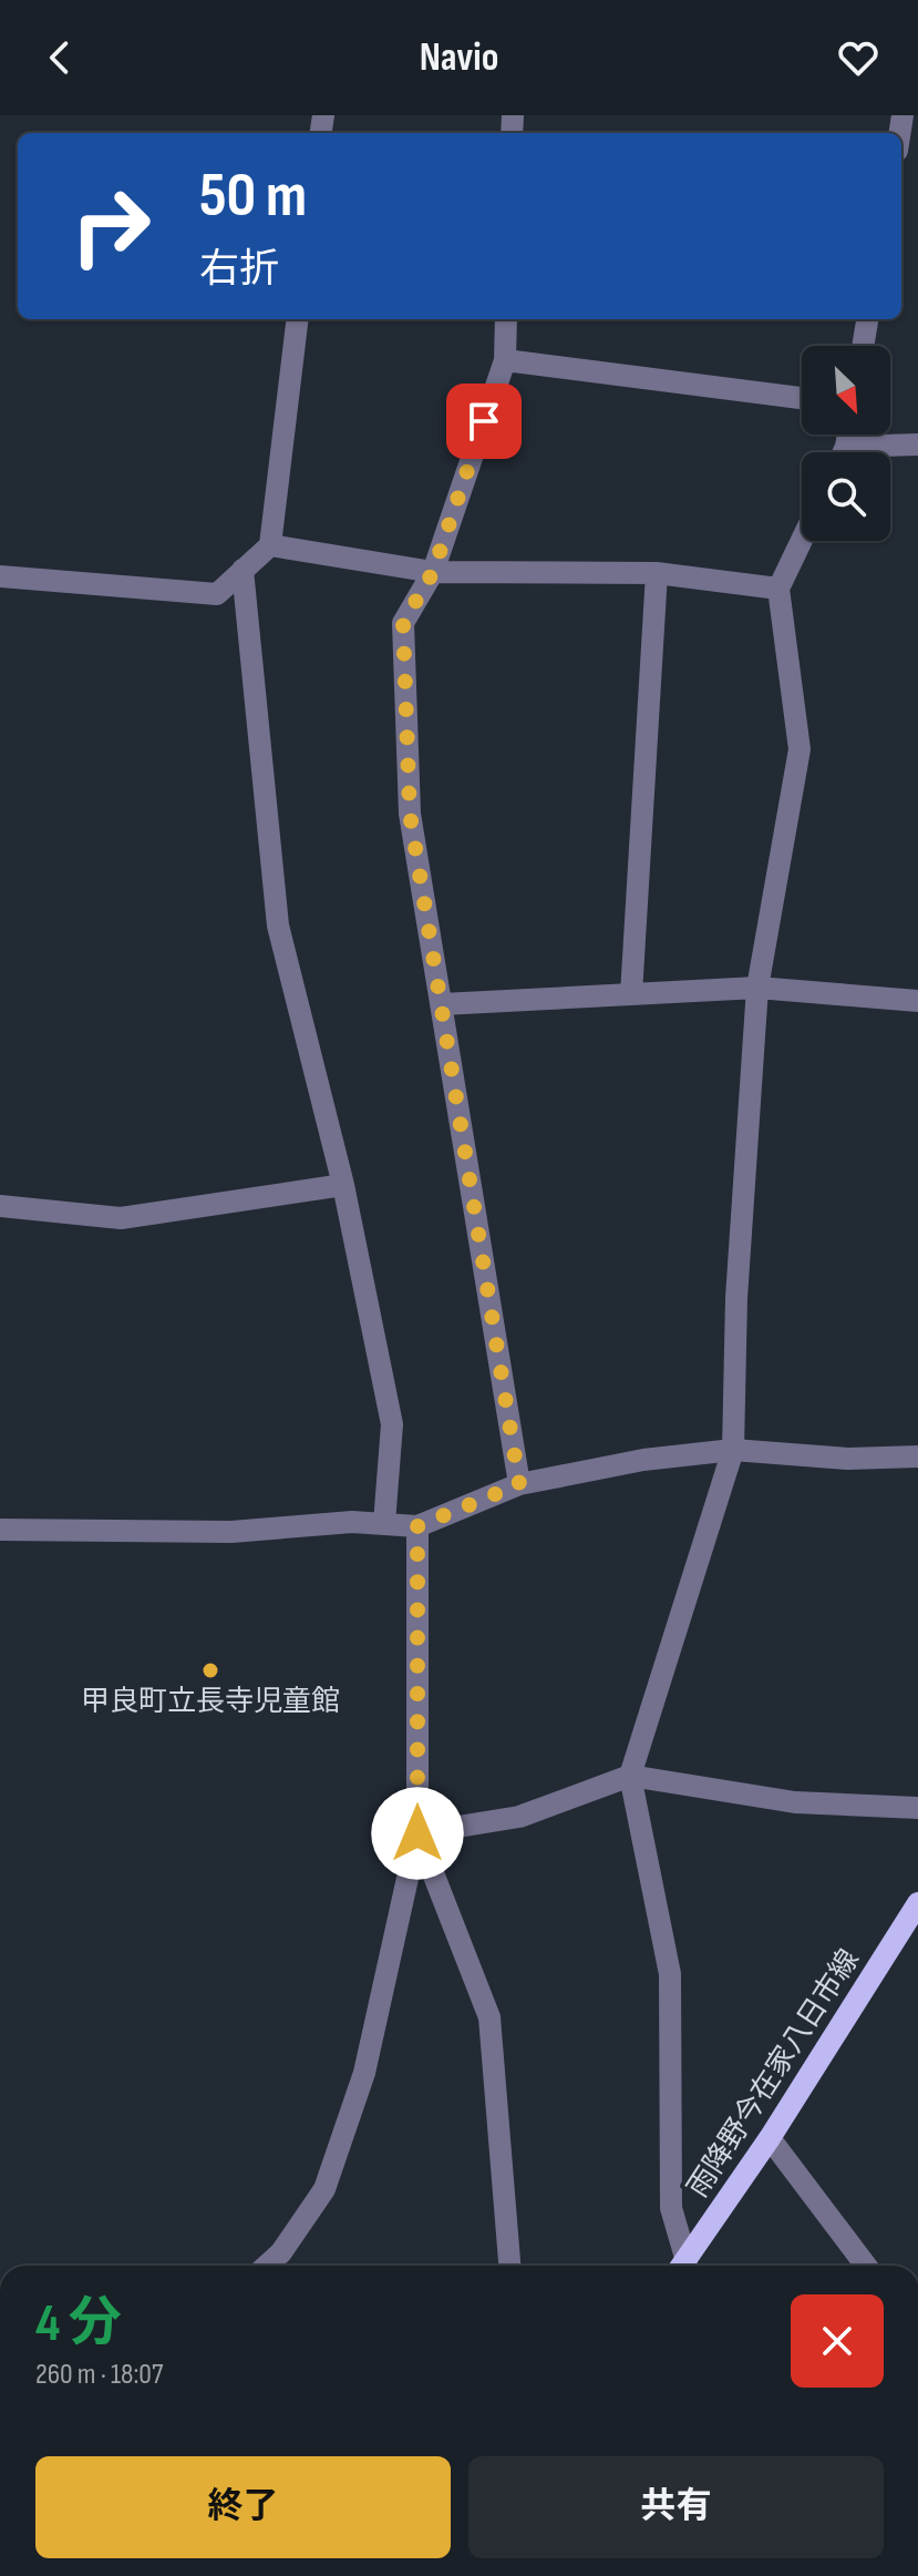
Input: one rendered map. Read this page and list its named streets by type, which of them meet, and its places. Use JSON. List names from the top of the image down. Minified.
{"streets":{"main road":["雨降野今在家八日市線"]},"places":["甲良町立長寺児童館"],"north":"bottom right","page":{"header":"Navio","turn":["50 m","右折"],"heading":["4 分","260 m · 18:07"],"buttons":["終了","共有"]}}
